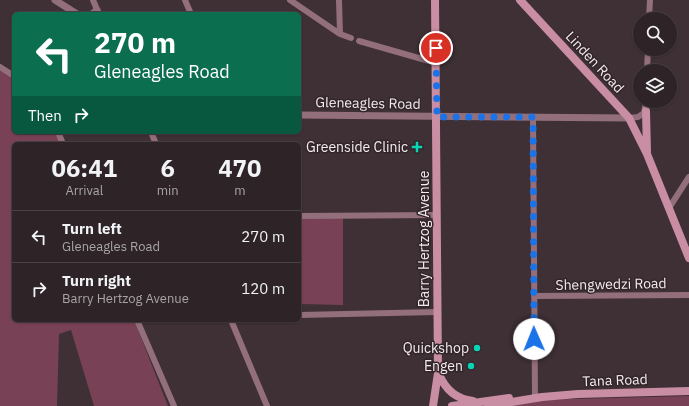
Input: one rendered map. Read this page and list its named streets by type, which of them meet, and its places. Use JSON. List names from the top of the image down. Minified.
{"streets":{"main road":["Linden Road","Barry Hertzog Avenue","Tana Road"],"street":["Gleneagles Road","Shengwedzi Road"]},"crossings":[["Linden Road","Gleneagles Road"],["Gleneagles Road","Barry Hertzog Avenue"]],"places":{"health":["Greenside Clinic"],"other":["Quickshop","Engen"]},"page":{"turn":["270 m","Gleneagles Road"],"then":"Then","eta":["06:41","Arrival","6","min","470","m"],"list":[{"name":"Turn left","note":"Gleneagles Road","value":"270 m"},{"name":"Turn right","note":"Barry Hertzog Avenue","value":"120 m"}]}}
